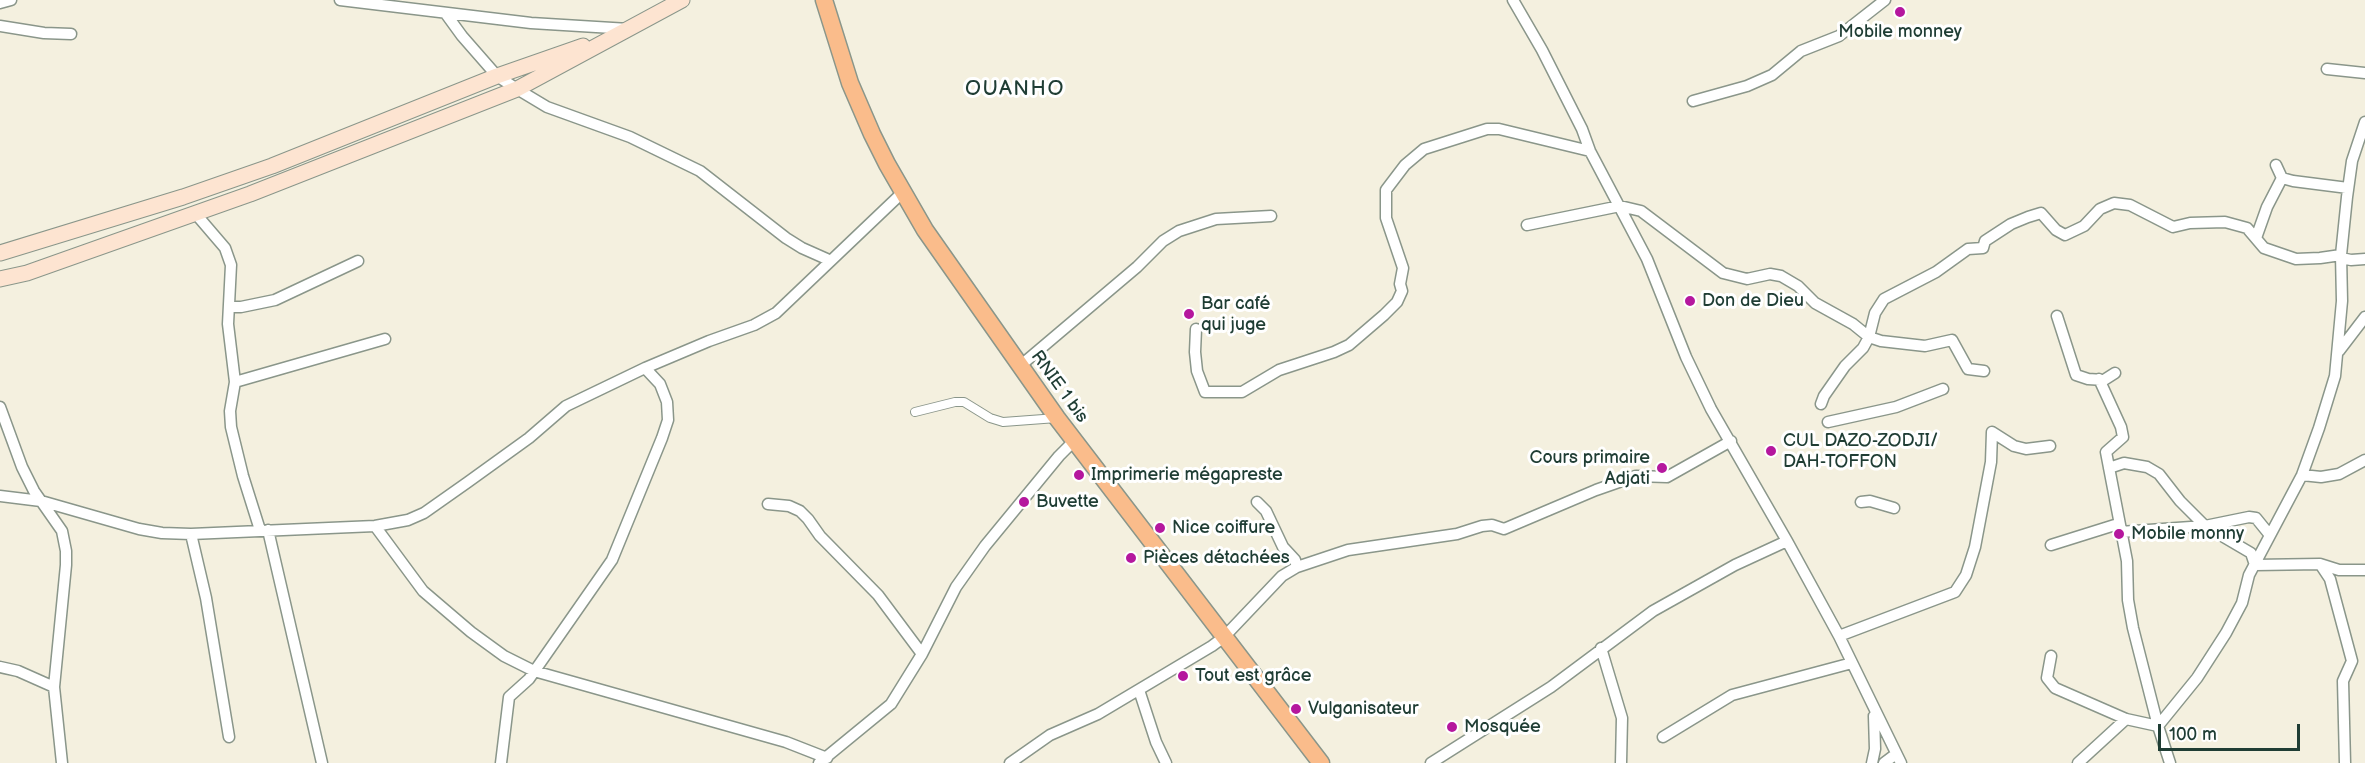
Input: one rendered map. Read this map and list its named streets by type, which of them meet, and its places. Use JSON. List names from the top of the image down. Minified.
{"streets":{"main road":["RNIE 1 bis"]},"districts":["OUANHO"],"places":["Mobile monney","Don de Dieu","Bar café qui juge","CUL DAZO-ZODJI/ DAH-TOFFON","Cours primaire Adjati","Imprimerie mégapreste","Buvette","Nice coiffure","Mobile monny","Pièces détachées","Tout est grâce","Vulganisateur","Mosquée"],"scale_bar":"100 m"}
